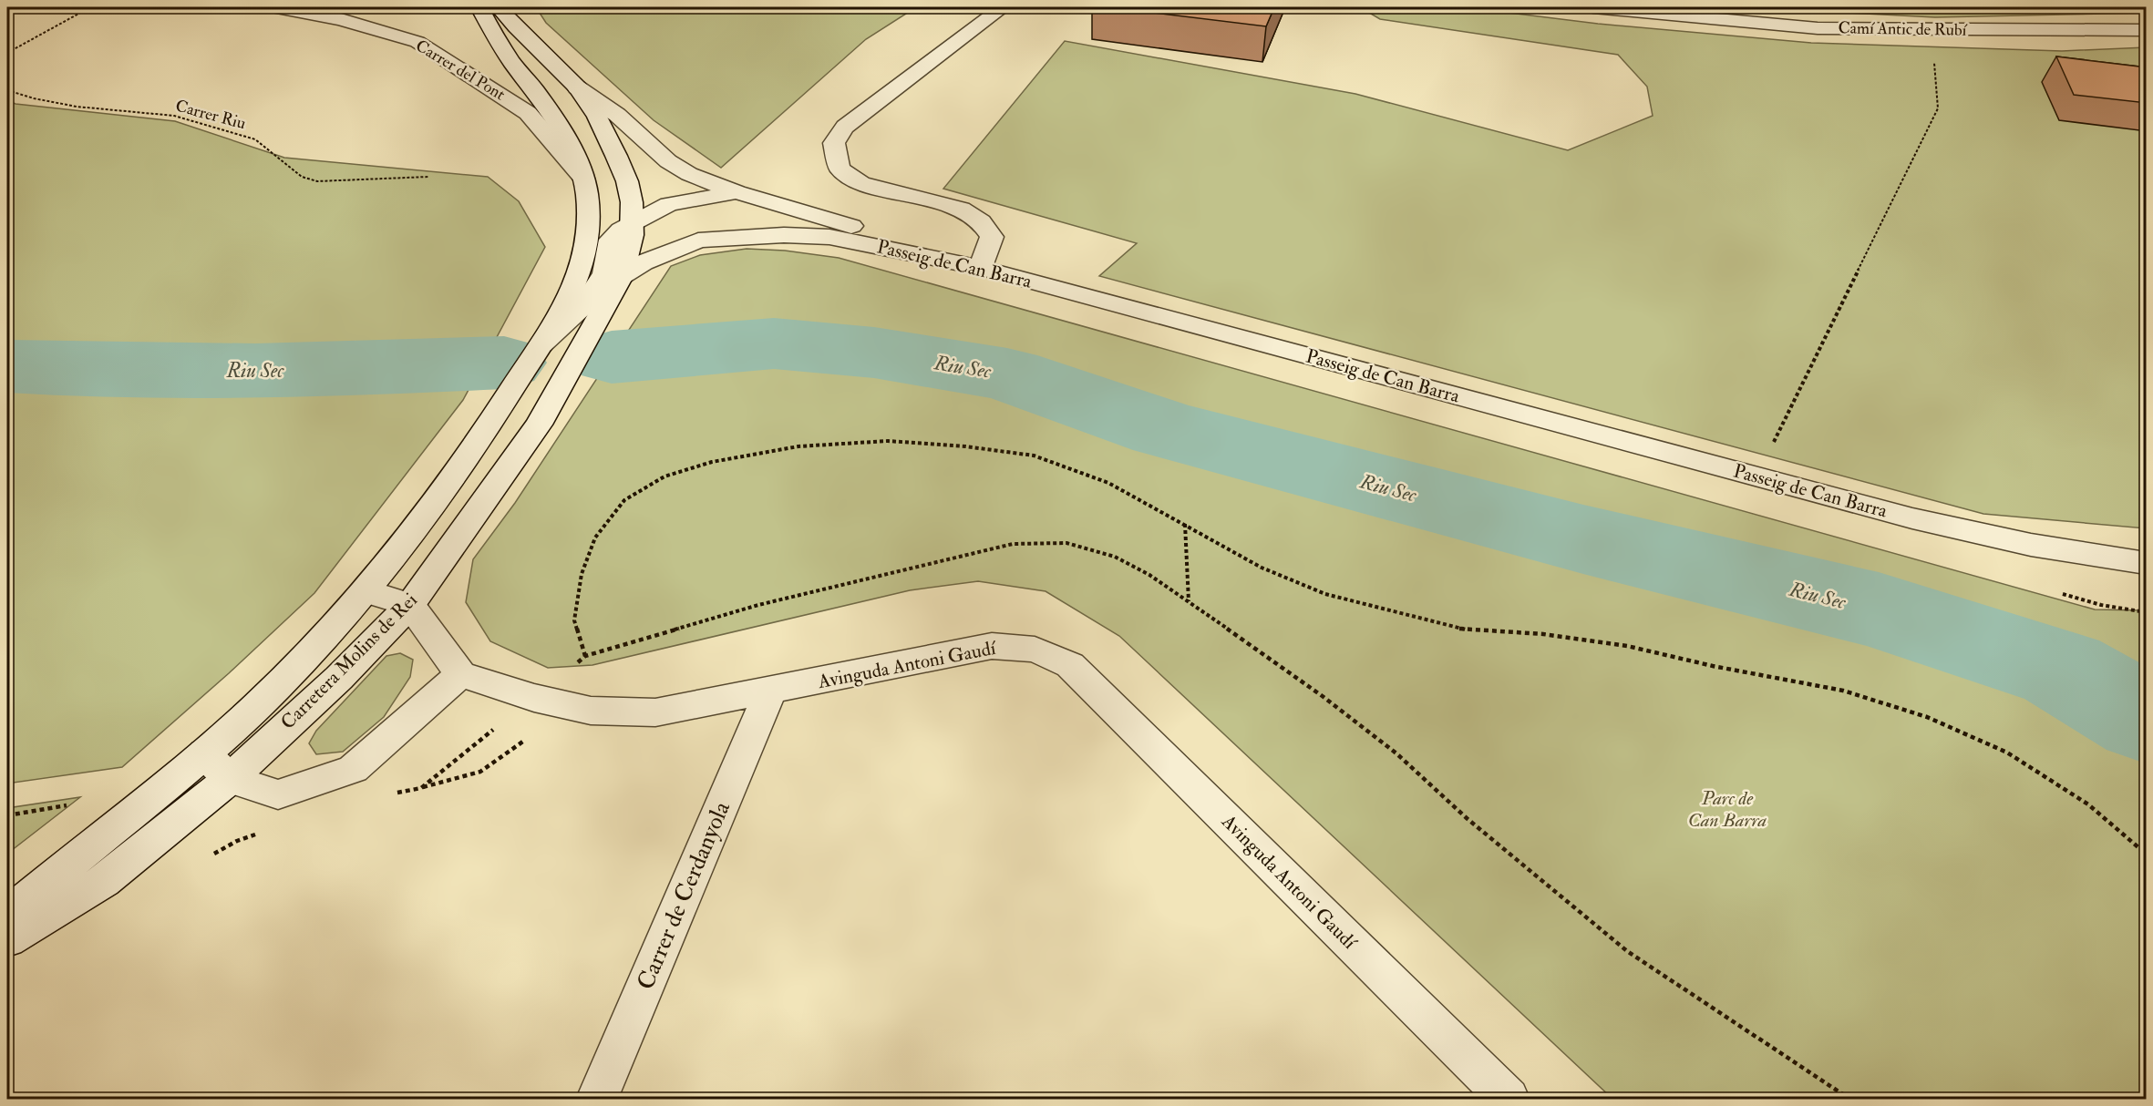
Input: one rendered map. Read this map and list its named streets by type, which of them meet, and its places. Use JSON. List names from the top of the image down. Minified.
{"streets":{"street":["Camí Antic de Rubí","Carrer del Pont","Passeig de Can Barra","Carretera Molins de Rei","Avinguda Antoni Gaudí","Carrer de Cerdanyola"],"path":["Carrer Riu"]},"crossings":[["Passeig de Can Barra","Carretera Molins de Rei"],["Avinguda Antoni Gaudí","Carrer de Cerdanyola"]],"water":["Riu Sec"],"parks":["Parc de Can Barra"]}
